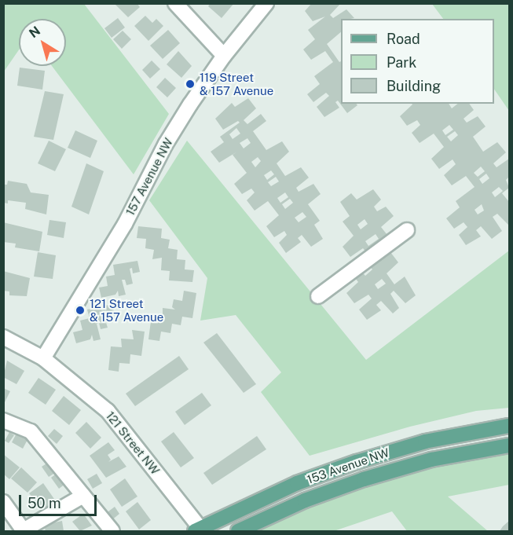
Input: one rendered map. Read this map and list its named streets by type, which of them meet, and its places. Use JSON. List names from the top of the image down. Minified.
{"streets":{"main road":["153 Avenue NW"],"street":["157 Avenue NW","121 Street NW"]},"crossings":[["157 Avenue NW","121 Street NW"],["121 Street NW","153 Avenue NW"]],"places":["119 Street & 157 Avenue","121 Street & 157 Avenue"],"legend":["Road","Park","Building"],"scale_bar":"50 m","north":"top left"}
